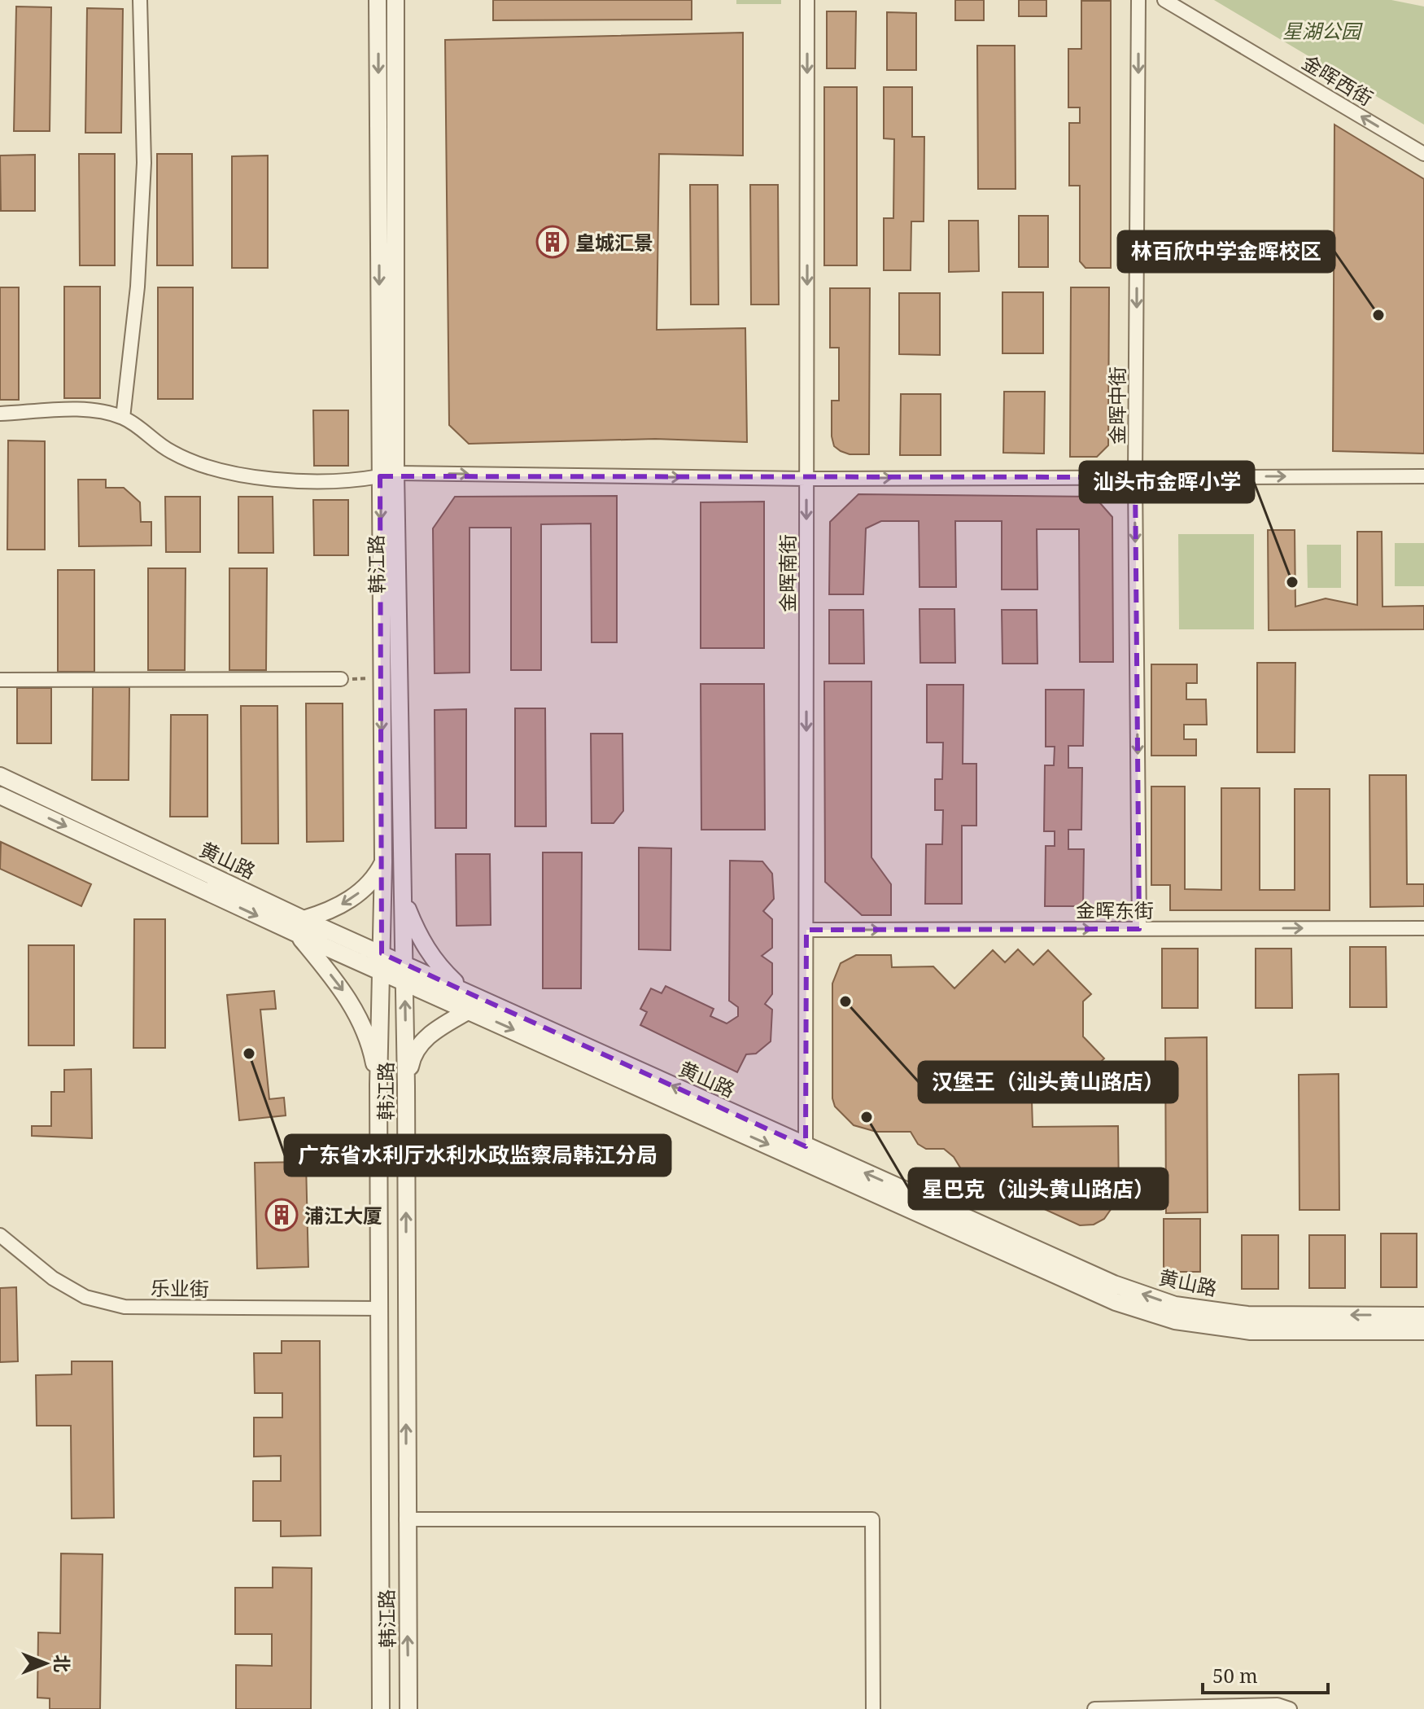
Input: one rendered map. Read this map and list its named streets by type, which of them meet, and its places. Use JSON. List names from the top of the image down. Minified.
{"streets":{"street":["金晖西街","金晖中街","韩江路","金晖南街","黄山路","金晖东街","乐业街"]},"crossings":[["金晖中街","金晖东街"],["韩江路","黄山路"],["韩江路","乐业街"],["金晖南街","黄山路"],["金晖南街","金晖东街"]],"one_way":["金晖西街","金晖中街","金晖南街","金晖东街"],"parks":["星湖公园"],"places":{"building":["皇城汇景","浦江大厦"],"other":["林百欣中学金晖校区","汕头市金晖小学","汉堡王（汕头黄山路店）","广东省水利厅水利水政监察局韩江分局","星巴克（汕头黄山路店）"]},"scale_bar":"50 m","north":"right"}
